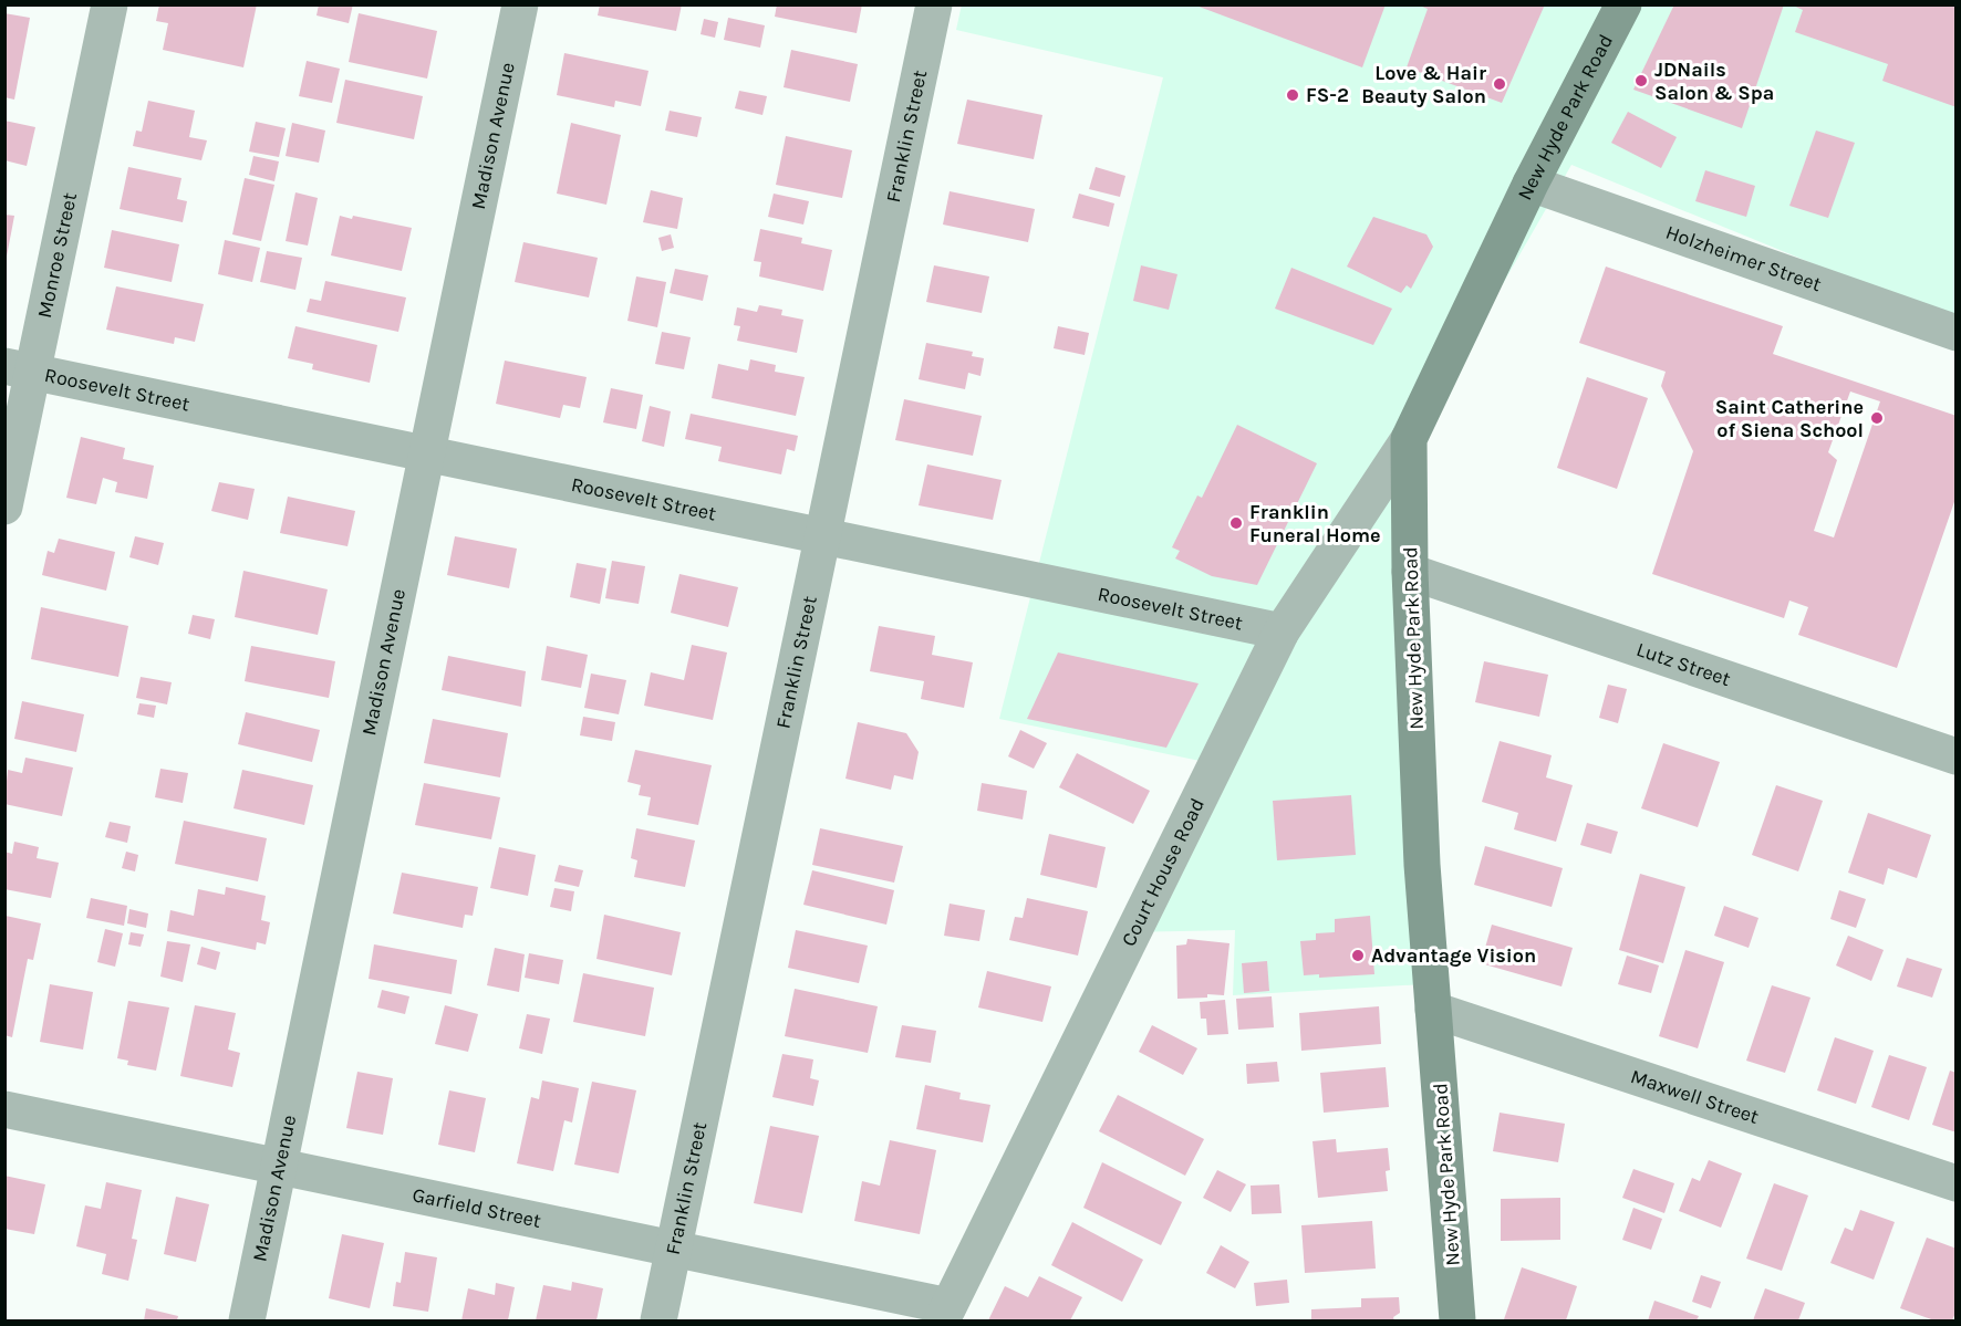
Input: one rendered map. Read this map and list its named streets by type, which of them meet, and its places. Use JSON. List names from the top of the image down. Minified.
{"streets":{"main road":["New Hyde Park Road"],"street":["Madison Avenue","Franklin Street","Monroe Street","Holzheimer Street","Roosevelt Street","Lutz Street","Court House Road","Maxwell Street","Garfield Street"]},"crossings":[["New Hyde Park Road","Holzheimer Street"],["New Hyde Park Road","Lutz Street"],["New Hyde Park Road","Court House Road"],["New Hyde Park Road","Maxwell Street"],["Madison Avenue","Roosevelt Street"],["Madison Avenue","Garfield Street"],["Franklin Street","Roosevelt Street"],["Franklin Street","Garfield Street"],["Monroe Street","Roosevelt Street"],["Roosevelt Street","Court House Road"],["Court House Road","Garfield Street"]],"places":["JDNails Salon & Spa","Love & Hair Beauty Salon","FS-2","Saint Catherine of Siena School","Franklin Funeral Home","Advantage Vision"]}
